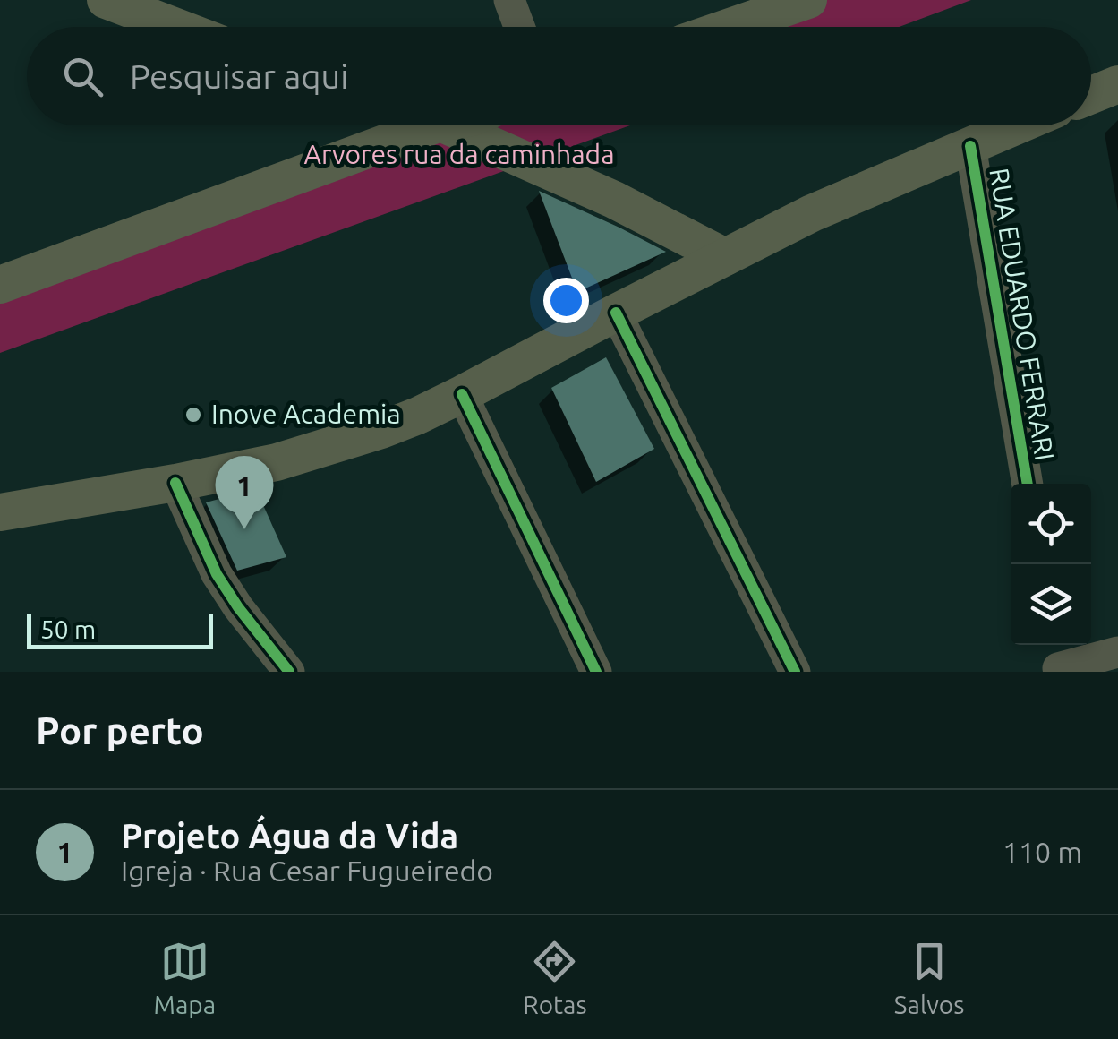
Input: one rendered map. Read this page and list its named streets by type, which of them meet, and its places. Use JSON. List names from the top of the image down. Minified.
{"streets":{"street":["RUA EDUARDO FERRARI"]},"parks":["Arvores rua da caminhada"],"places":["Inove Academia"],"scale_bar":"50 m","page":{"search":"Pesquisar aqui","pins":"1","scale":"50 m","heading":"Por perto","list":[{"mark":"1","name":"Projeto Água da Vida","note":"Igreja · Rua Cesar Fugueiredo","value":"110 m"}],"nav":["Mapa","Rotas","Salvos"]}}
